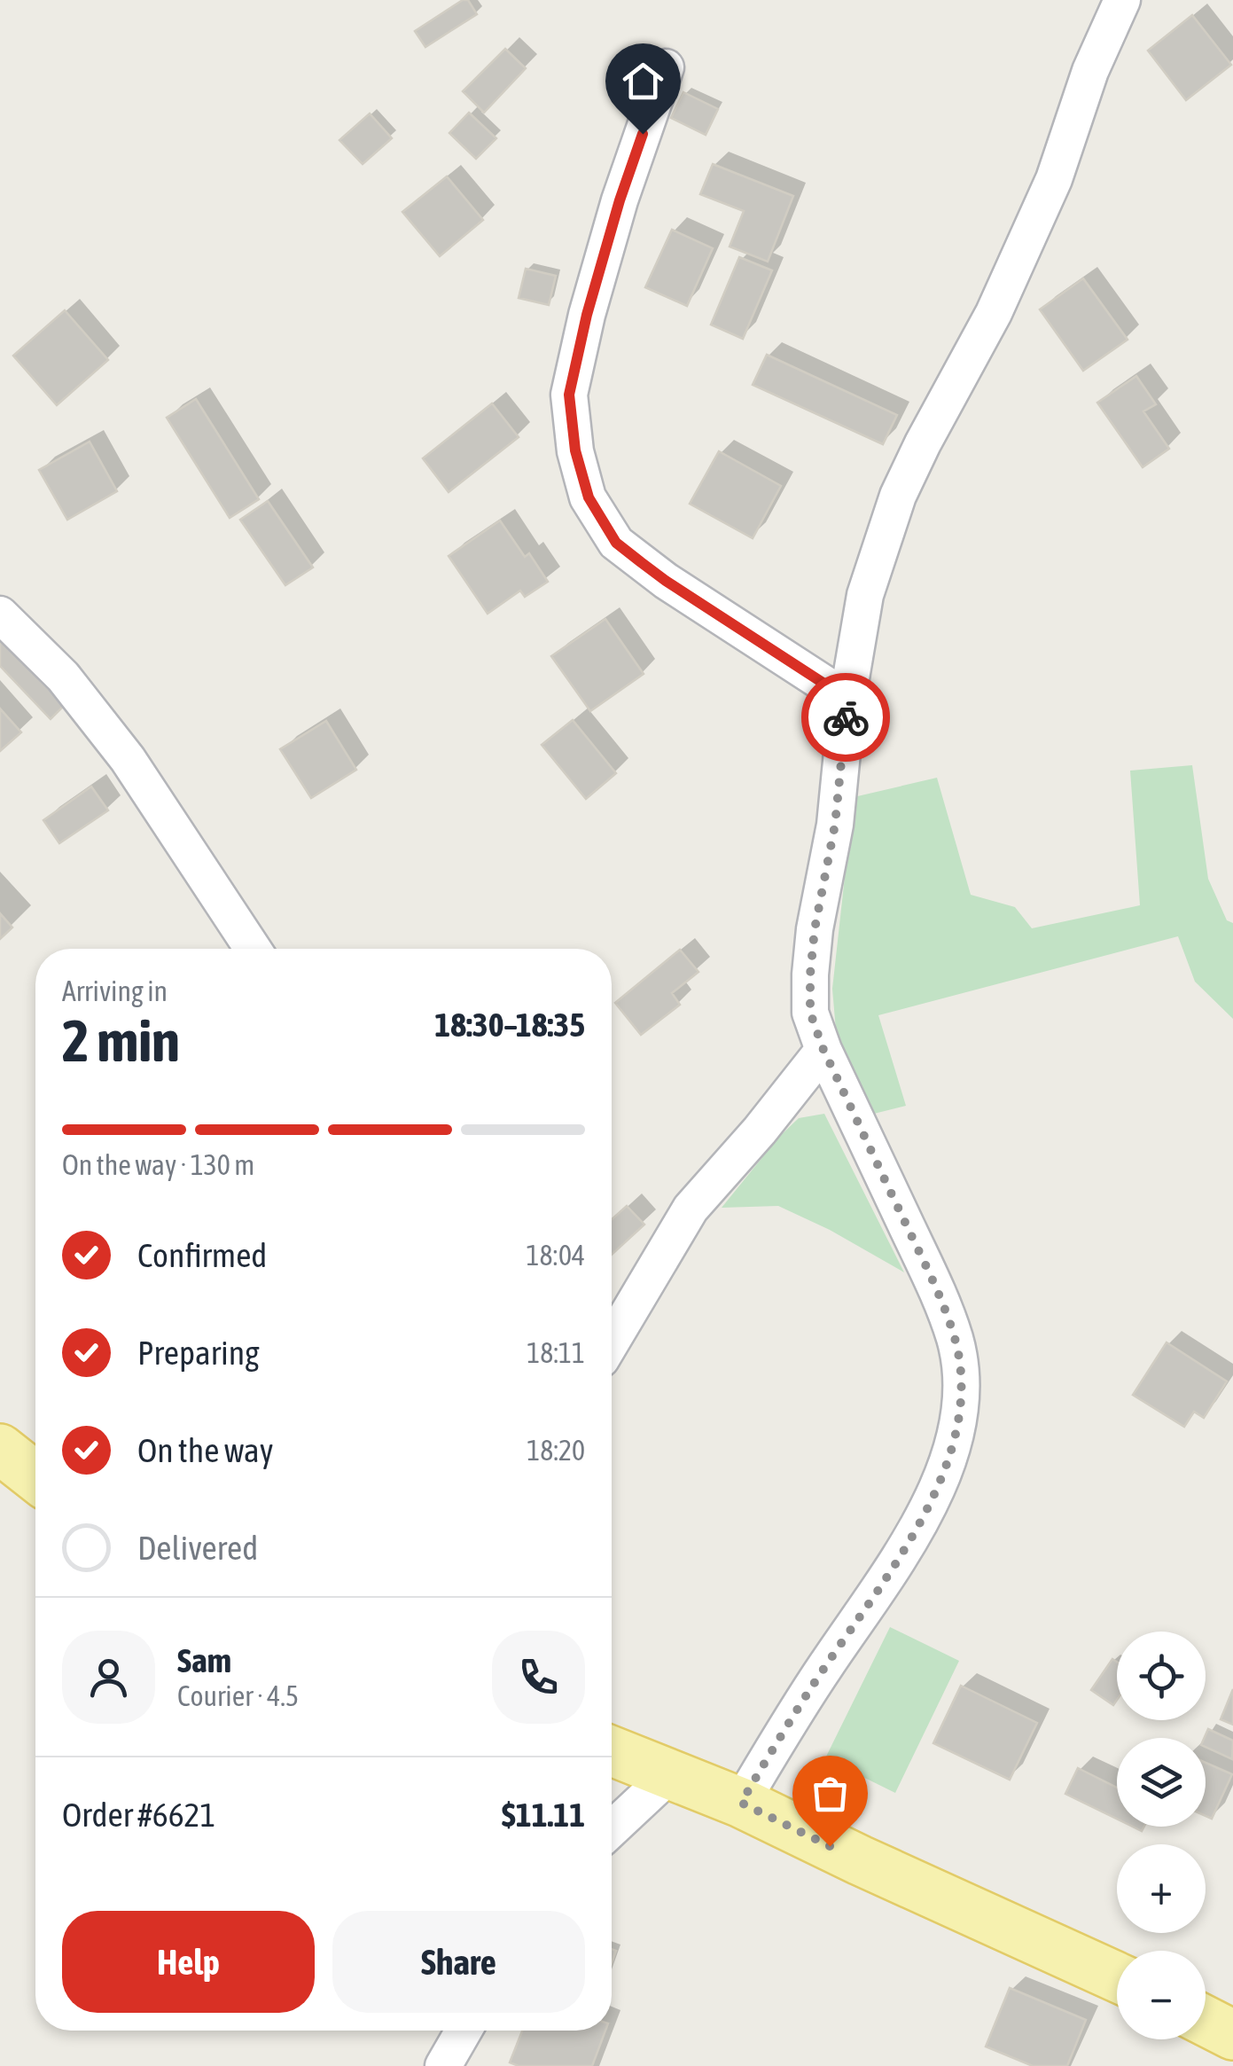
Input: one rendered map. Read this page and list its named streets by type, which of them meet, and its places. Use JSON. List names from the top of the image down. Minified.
{"page":{"heading":["2 min","Arriving in","18:30–18:35"],"panel":["Sam","Courier · 4.5","Order #6621","$11.11"],"bar":"On the way · 130 m","list":[["Confirmed","18:04"],["Preparing","18:11"],["On the way","18:20"],"Delivered"],"map_buttons":["+","−"],"buttons":["Help","Share"]}}
